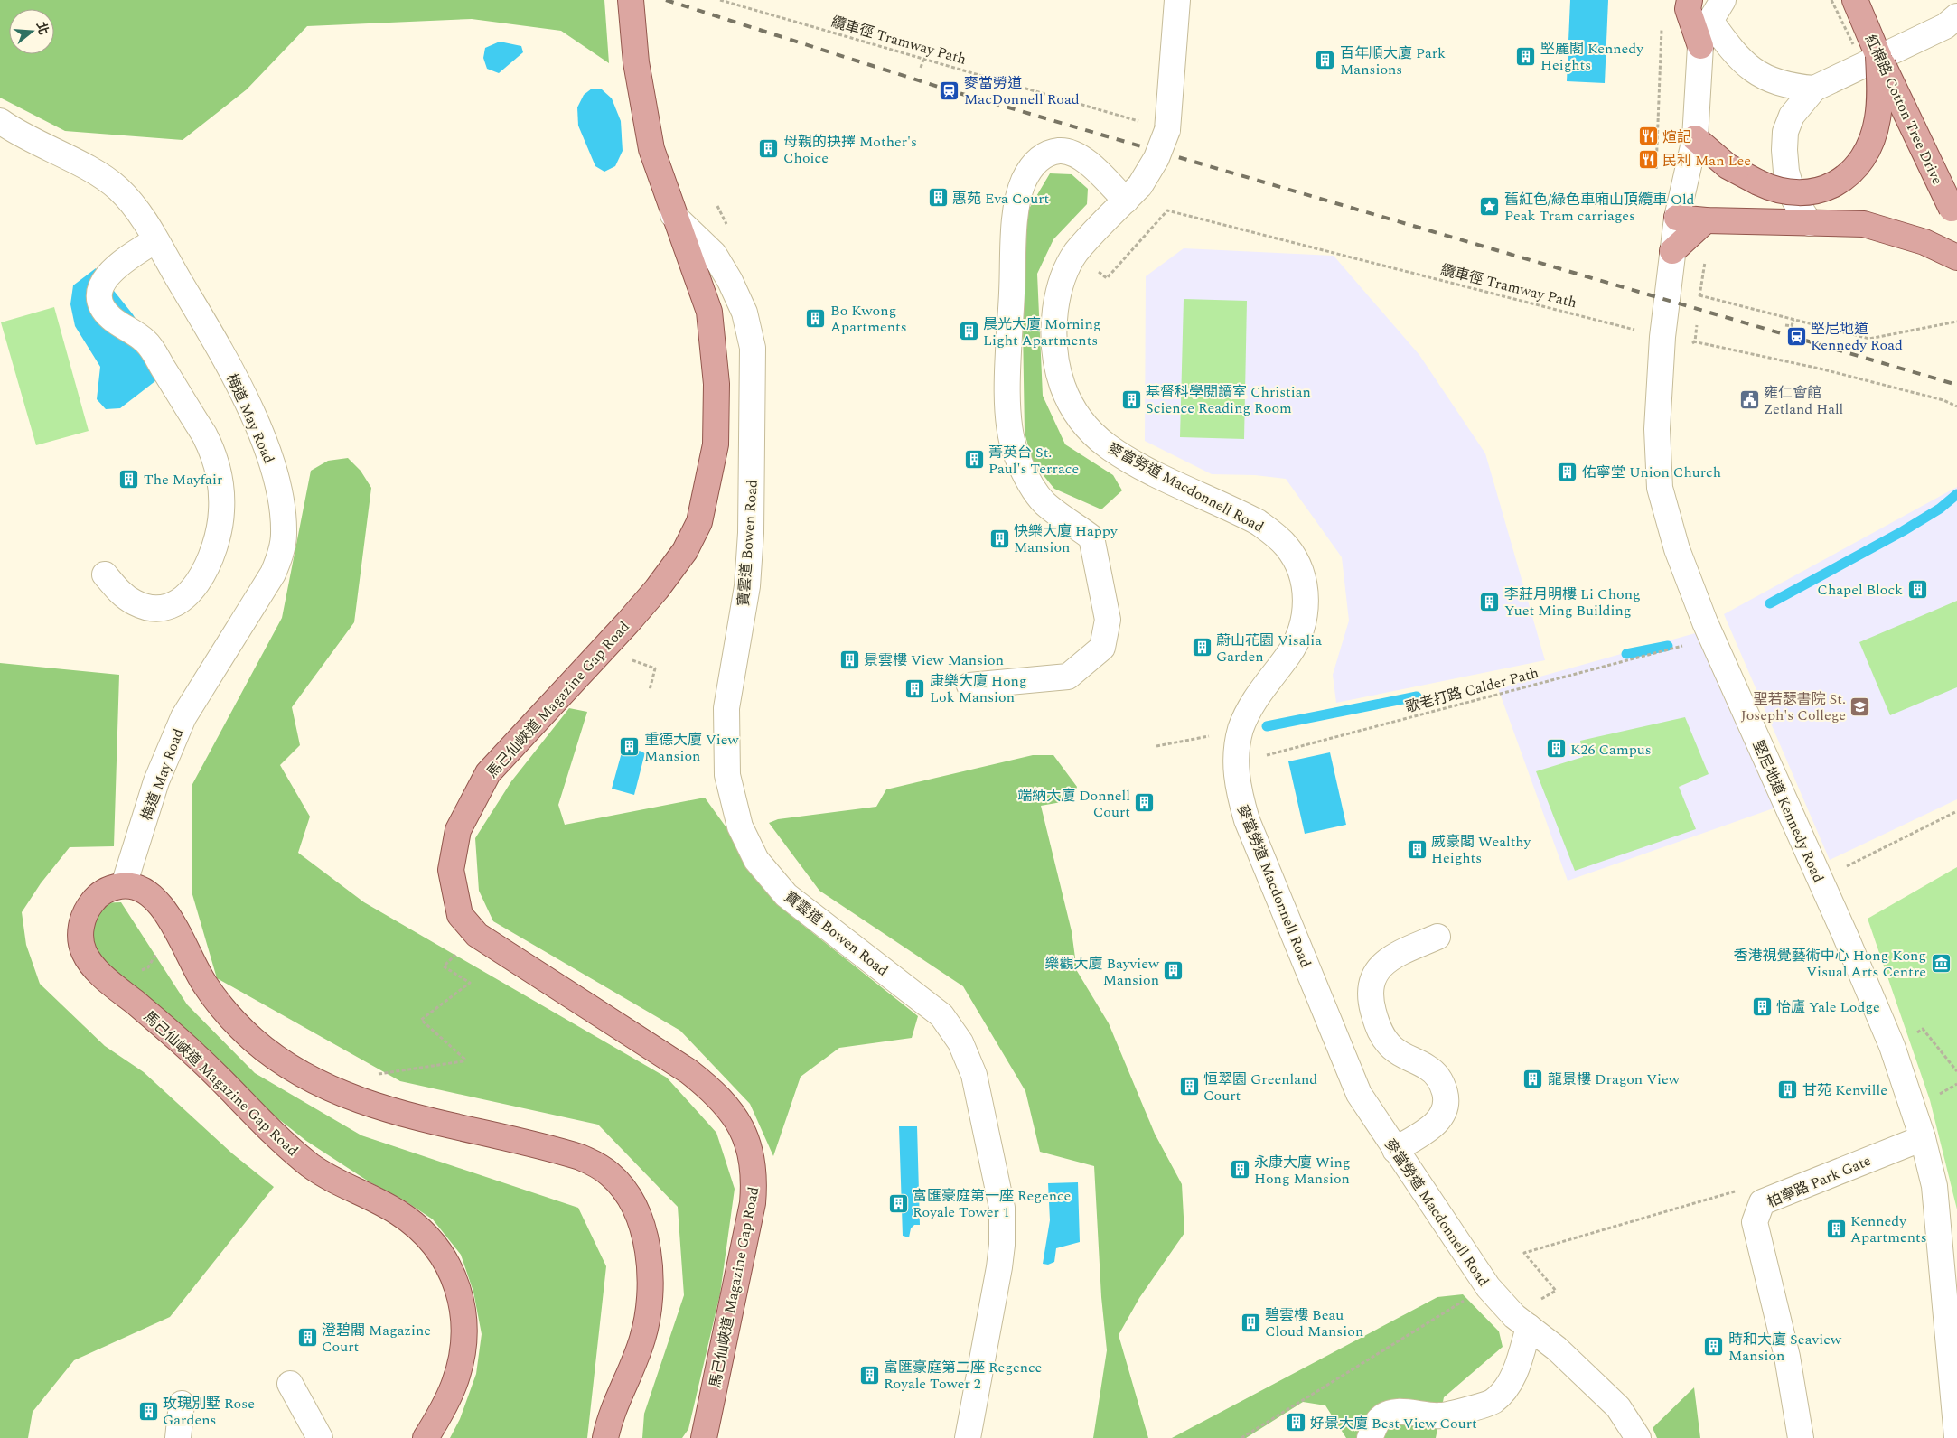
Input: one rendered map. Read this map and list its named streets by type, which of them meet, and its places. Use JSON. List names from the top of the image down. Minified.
{"streets":{"main road":["紅棉路 Cotton Tree Drive","馬己仙峽道 Magazine Gap Road"],"street":["梅道 May Road","麥當勞道 Macdonnell Road","寶雲道 Bowen Road","堅尼地道 Kennedy Road","柏寧路 Park Gate"],"path":["纜車徑 Tramway Path","歌老打路 Calder Path"]},"crossings":[["纜車徑 Tramway Path","堅尼地道 Kennedy Road"],["梅道 May Road","馬己仙峽道 Magazine Gap Road"],["寶雲道 Bowen Road","馬己仙峽道 Magazine Gap Road"],["堅尼地道 Kennedy Road","柏寧路 Park Gate"]],"places":{"building":["堅麗閣 Kennedy Heights","百年順大廈 Park Mansions","母親的抉擇 Mother's Choice","惠苑 Eva Court","Bo Kwong Apartments","晨光大廈 Morning Light Apartments","基督科學閱讀室 Christian Science Reading Room","菁英台 St. Paul's Terrace","佑寧堂 Union Church","The Mayfair","快樂大廈 Happy Mansion","Chapel Block","李莊月明樓 Li Chong Yuet Ming Building","蔚山花園 Visalia Garden","景雲樓 View Mansion","康樂大廈 Hong Lok Mansion","重德大廈 View Mansion","K26 Campus","端納大廈 Donnell Court","威豪閣 Wealthy Heights","樂觀大廈 Bayview Mansion","怡廬 Yale Lodge","龍景樓 Dragon View","恒翠園 Greenland Court","甘苑 Kenville","永康大廈 Wing Hong Mansion","富匯豪庭第一座 Regence Royale Tower 1","Kennedy Apartments","碧雲樓 Beau Cloud Mansion","澄碧閣 Magazine Court","時和大廈 Seaview Mansion","富匯豪庭第二座 Regence Royale Tower 2","玫瑰別墅 Rose Gardens","好景大廈 Best View Court"],"station":["麥當勞道 MacDonnell Road","堅尼地道 Kennedy Road"],"restaurant":["煊記","民利 Man Lee"],"place":["舊紅色/綠色車廂山頂纜車 Old Peak Tram carriages"],"public building":["雍仁會館 Zetland Hall"],"school or university":["聖若瑟書院 St. Joseph's College"],"museum":["香港視覺藝術中心 Hong Kong Visual Arts Centre"]},"north":"right"}
